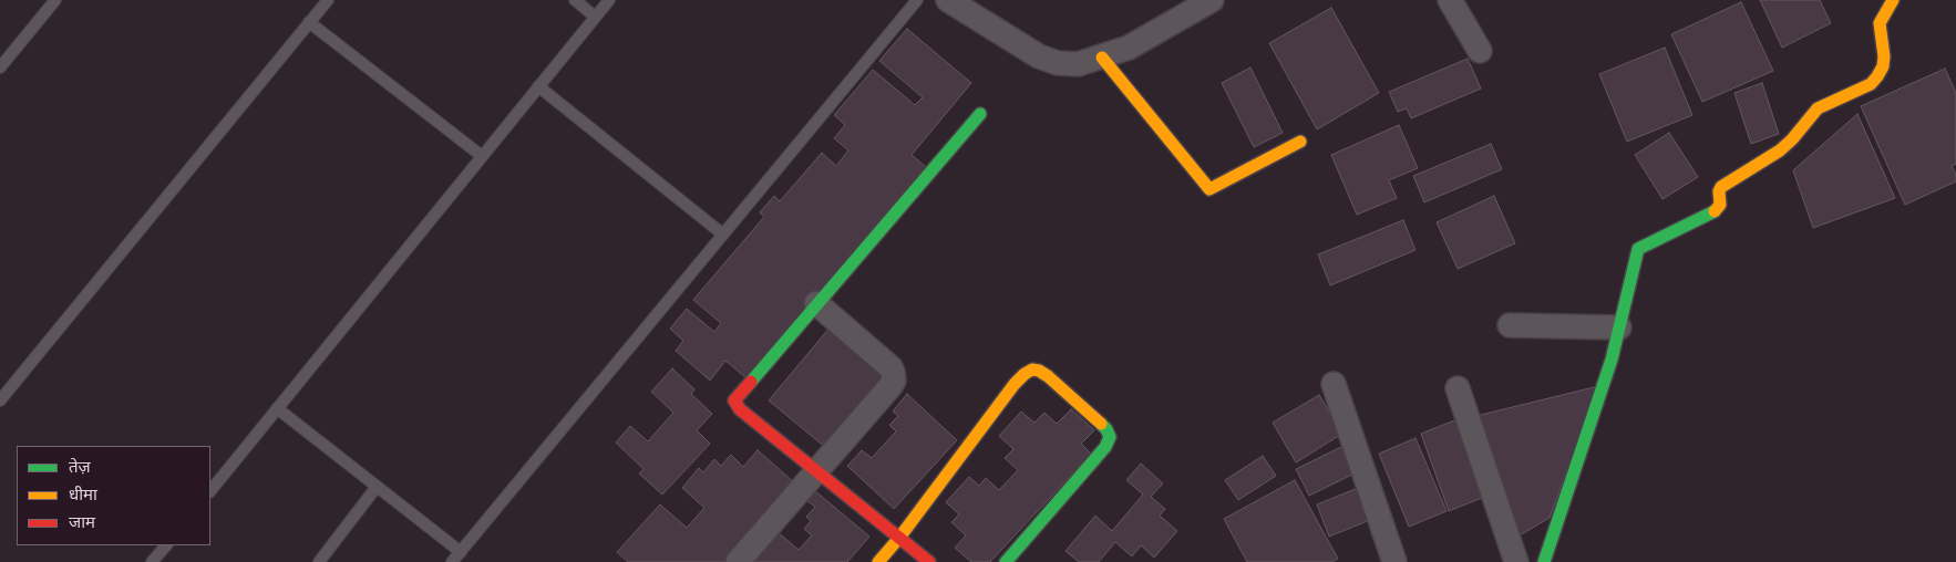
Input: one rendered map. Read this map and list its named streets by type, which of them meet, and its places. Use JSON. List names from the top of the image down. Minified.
{"legend":["तेज़","धीमा","जाम"]}
